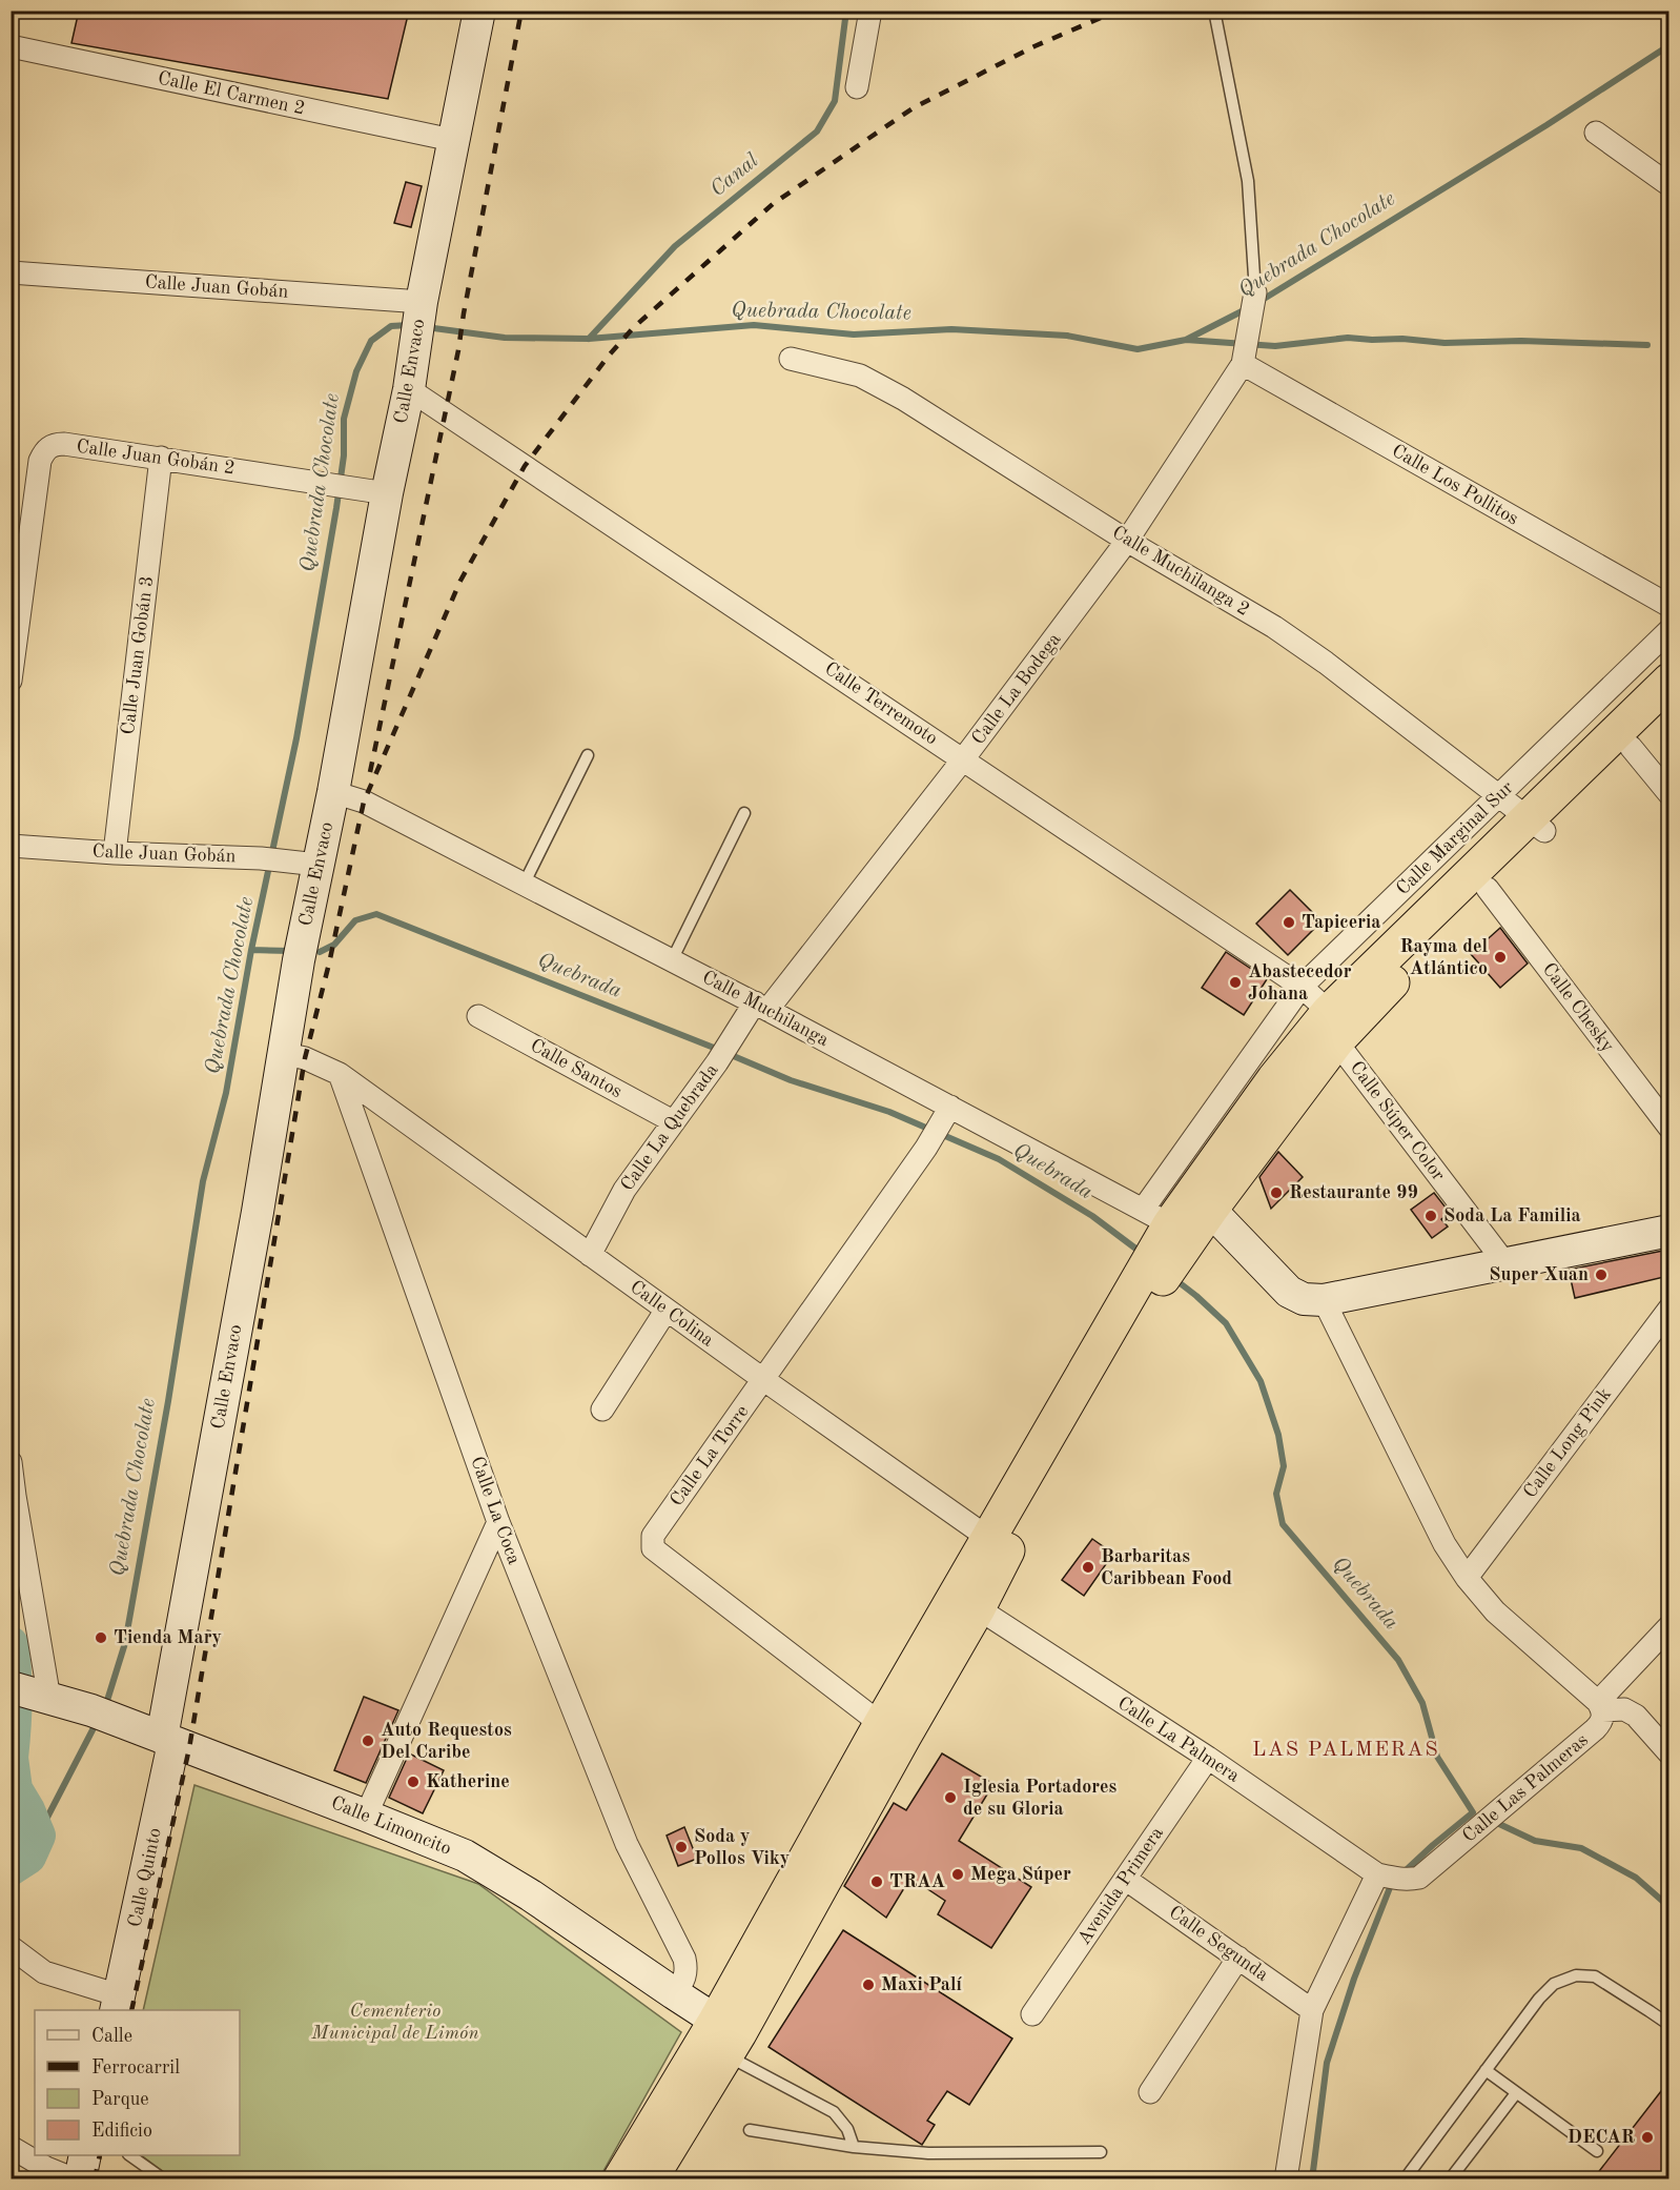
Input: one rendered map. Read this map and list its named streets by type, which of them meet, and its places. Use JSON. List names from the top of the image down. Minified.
{"streets":{"street":["Calle El Carmen 2","Calle Juan Gobán","Calle Envaco","Calle Juan Gobán 2","Calle Los Pollitos","Calle Muchilanga 2","Calle Juan Gobán 3","Calle La Bodega","Calle Terremoto","Calle Marginal Sur","Calle Chesky","Calle Muchilanga","Calle Santos","Calle Súper Color","Calle La Quebrada","Calle Colina","Calle Long Pink","Calle La Torre","Calle La Coca","Calle La Palmera","Calle Las Palmeras","Calle Limoncito","Calle Quinto","Avenida Primera","Calle Segunda"]},"crossings":[["Calle El Carmen 2","Calle Envaco"],["Calle Juan Gobán","Calle Envaco"],["Calle Juan Gobán","Calle Juan Gobán 3"],["Calle Envaco","Calle Juan Gobán 2"],["Calle Envaco","Calle Terremoto"],["Calle Envaco","Calle Muchilanga"],["Calle Envaco","Calle Limoncito"],["Calle Envaco","Calle Quinto"],["Calle Juan Gobán 2","Calle Juan Gobán 3"],["Calle Los Pollitos","Calle La Bodega"],["Calle Muchilanga 2","Calle La Bodega"],["Calle Muchilanga 2","Calle Marginal Sur"],["Calle La Bodega","Calle Terremoto"],["Calle La Bodega","Calle Muchilanga"],["Calle La Bodega","Calle La Quebrada"],["Calle Terremoto","Calle Marginal Sur"],["Calle Terremoto","Calle Súper Color"],["Calle Marginal Sur","Calle Muchilanga"],["Calle Muchilanga","Calle La Quebrada"],["Calle Muchilanga","Calle La Torre"],["Calle Santos","Calle La Quebrada"],["Calle La Quebrada","Calle Colina"],["Calle Colina","Calle La Torre"],["Calle Colina","Calle La Coca"],["Calle La Coca","Calle Limoncito"],["Calle La Palmera","Calle Las Palmeras"],["Calle La Palmera","Avenida Primera"],["Calle Limoncito","Calle Quinto"],["Avenida Primera","Calle Segunda"]],"districts":["LAS PALMERAS"],"water":["Canal","Quebrada Chocolate","Quebrada"],"parks":["Cementerio Municipal de Limón"],"places":["Tapiceria","Rayma del Atlántico","Abastecedor Johana","Restaurante 99","Soda La Familia","Super Xuan","Barbaritas Caribbean Food","Tienda Mary","Auto Requestos Del Caribe","Katherine","Iglesia Portadores de su Gloria","Soda y Pollos Viky","Mega Súper","TRAA","Maxi Palí","DECAR"],"legend":["Calle","Ferrocarril","Parque","Edificio"]}
